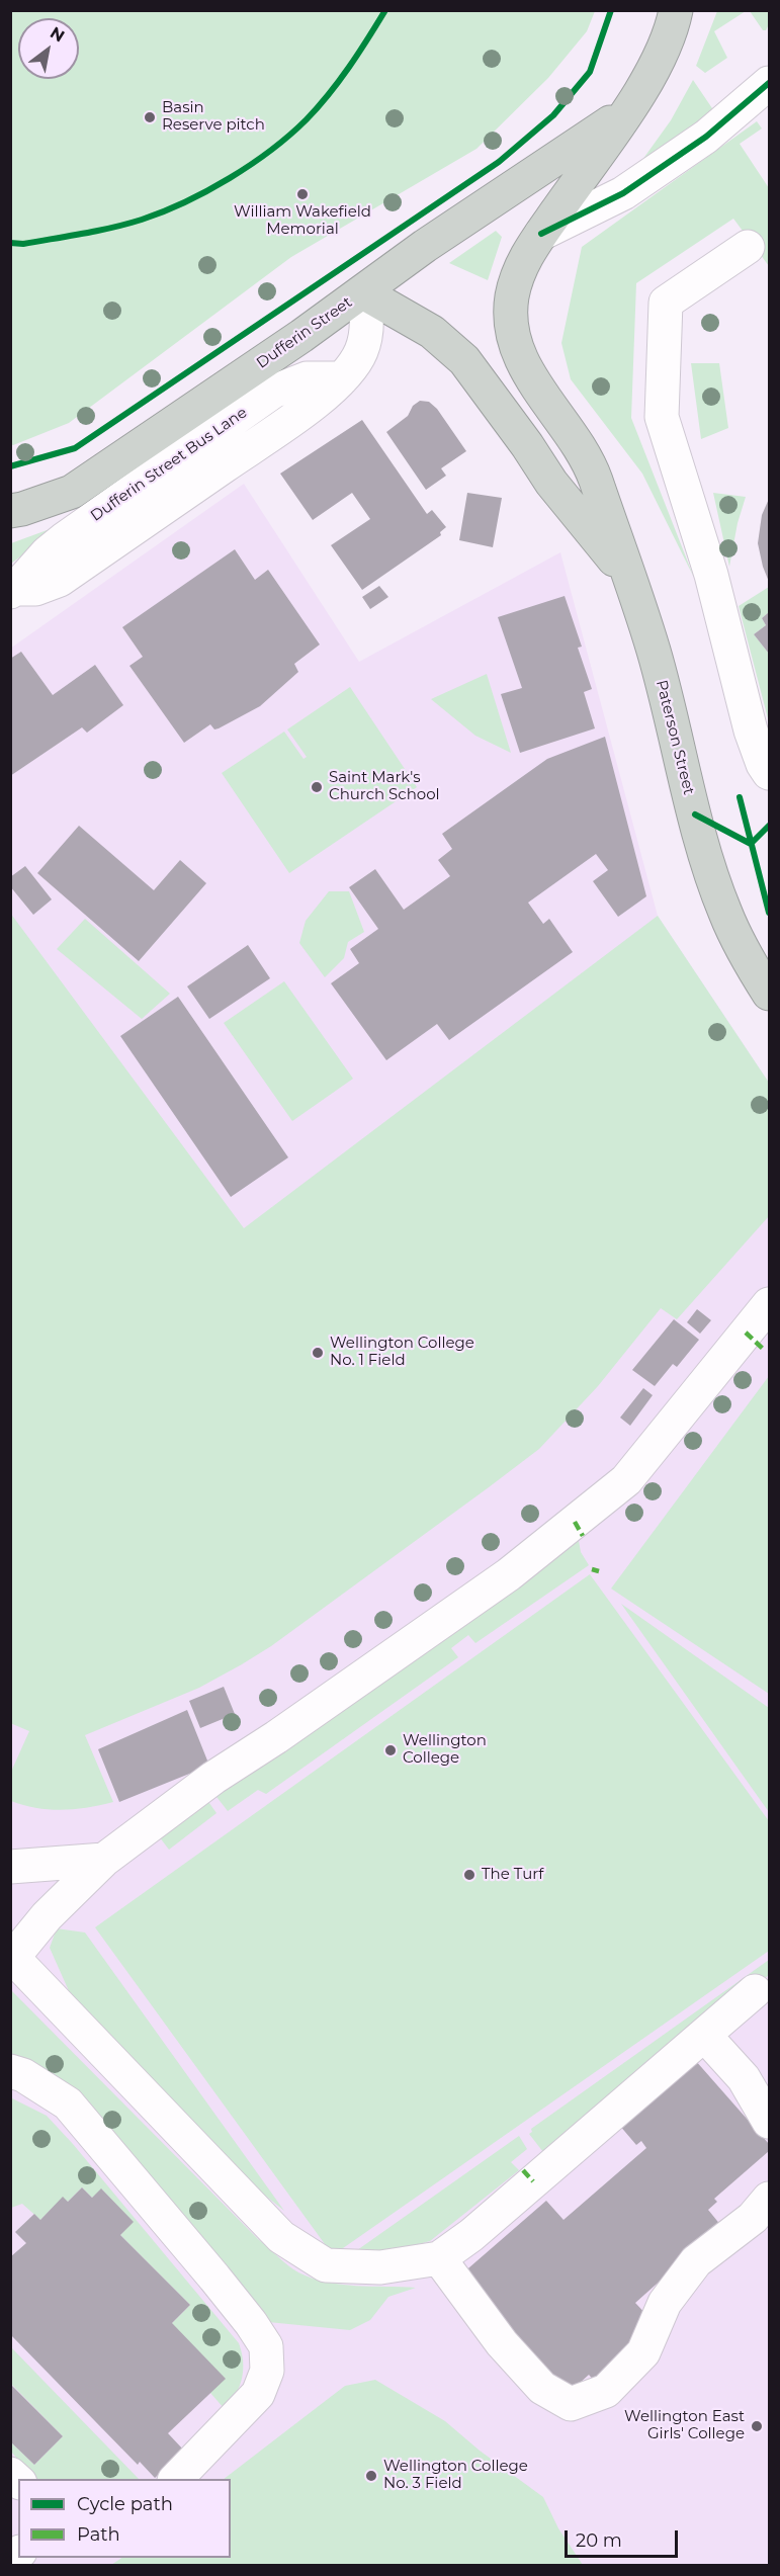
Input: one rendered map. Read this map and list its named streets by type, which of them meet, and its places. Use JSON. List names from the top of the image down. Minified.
{"streets":{"highway":["Dufferin Street","Paterson Street"],"street":["Dufferin Street Bus Lane"]},"crossings":[["Dufferin Street","Dufferin Street Bus Lane"],["Dufferin Street","Paterson Street"]],"places":["Basin Reserve pitch","William Wakefield Memorial","Saint Mark's Church School","Wellington College No. 1 Field","Wellington College","The Turf","Wellington East Girls' College","Wellington College No. 3 Field"],"legend":["Cycle path","Path"],"scale_bar":"20 m","north":"top right"}
